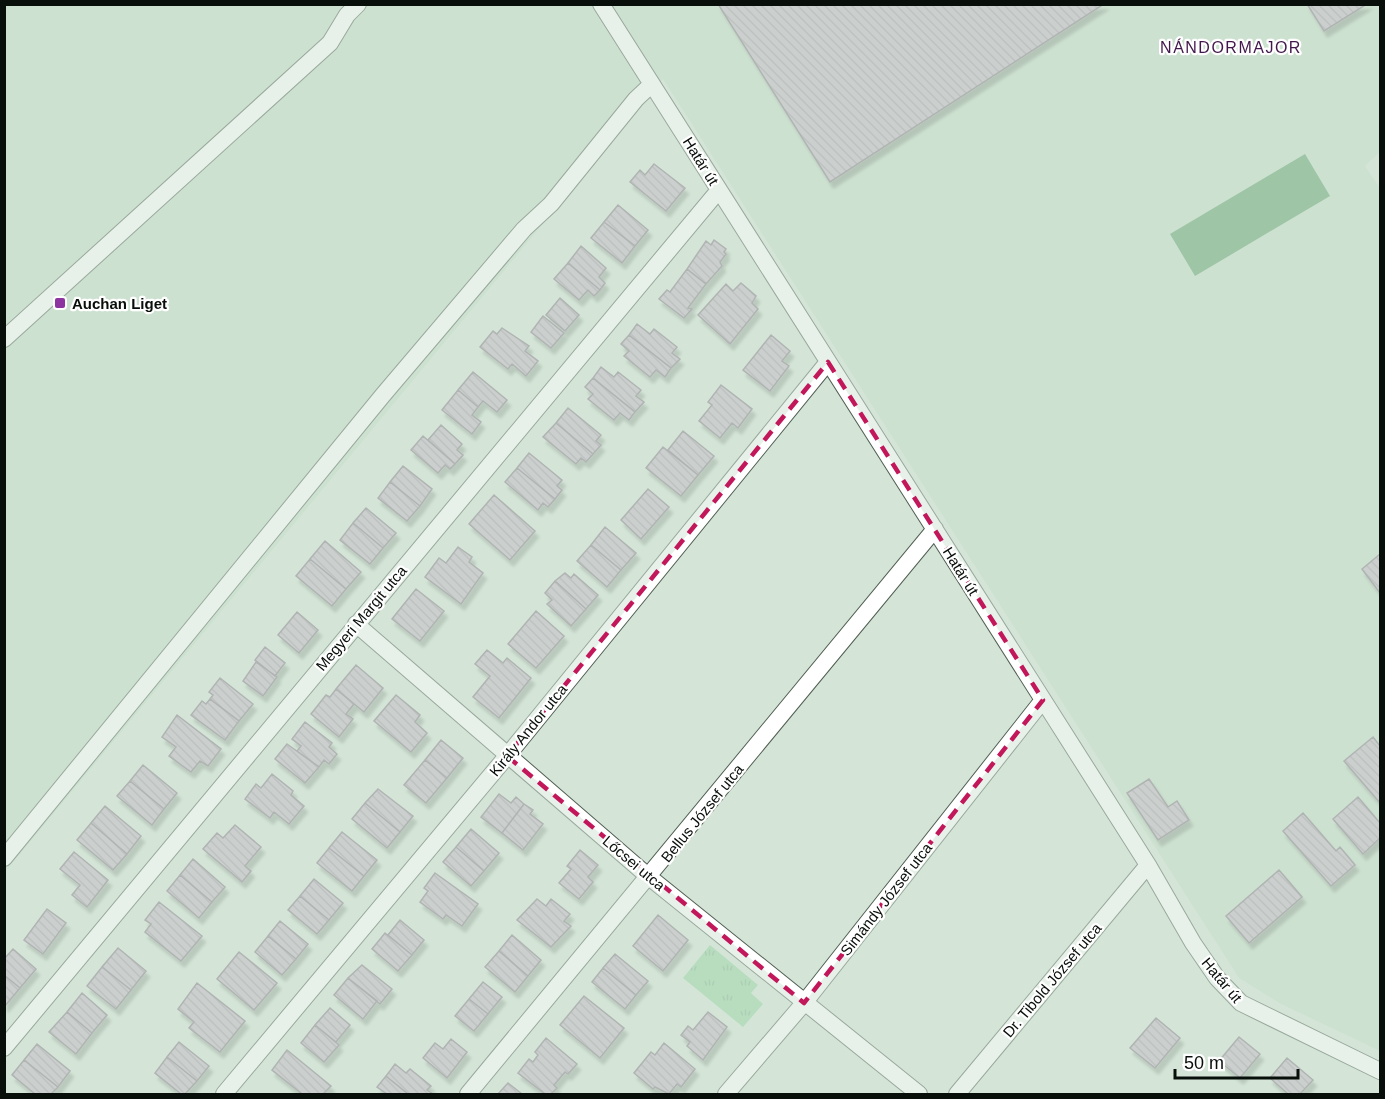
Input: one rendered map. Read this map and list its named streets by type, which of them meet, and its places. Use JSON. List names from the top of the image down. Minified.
{"streets":{"street":["Határ út","Megyeri Margit utca","Király Andor utca","Bellus József utca","Lőcsei utca","Simándy József utca","Dr. Tibold József utca"]},"crossings":[["Határ út","Megyeri Margit utca"],["Határ út","Király Andor utca"],["Határ út","Bellus József utca"],["Határ út","Simándy József utca"],["Határ út","Dr. Tibold József utca"],["Megyeri Margit utca","Lőcsei utca"],["Király Andor utca","Lőcsei utca"],["Bellus József utca","Lőcsei utca"],["Lőcsei utca","Simándy József utca"]],"districts":["NÁNDORMAJOR"],"places":{"transit":["Auchan Liget"]},"scale_bar":"50 m"}
